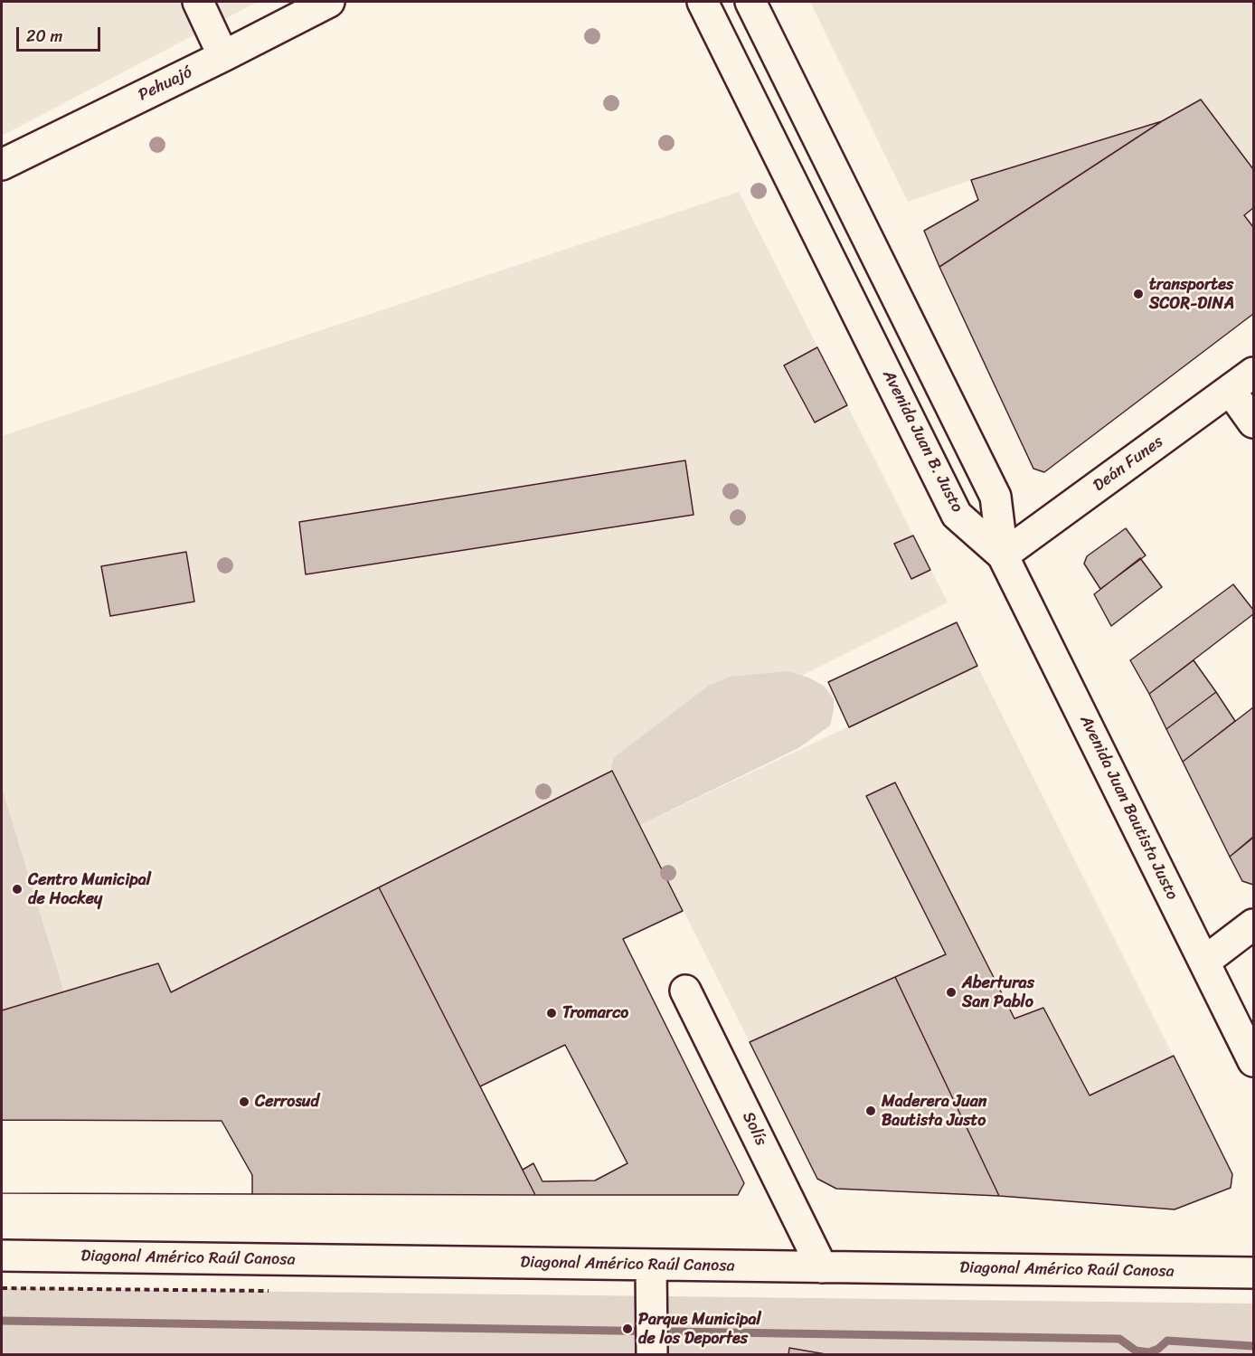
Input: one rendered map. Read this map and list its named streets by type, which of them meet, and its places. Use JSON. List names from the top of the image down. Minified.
{"streets":{"street":["Pehuajó","Avenida Juan B. Justo","Deán Funes","Avenida Juan Bautista Justo","Solís","Diagonal Américo Raúl Canosa"]},"crossings":[["Avenida Juan B. Justo","Deán Funes"],["Avenida Juan B. Justo","Avenida Juan Bautista Justo"],["Deán Funes","Avenida Juan Bautista Justo"],["Solís","Diagonal Américo Raúl Canosa"]],"places":["transportes SCOR-DINA","Centro Municipal de Hockey","Aberturas San Pablo","Tromarco","Cerrosud","Maderera Juan Bautista Justo","Parque Municipal de los Deportes"],"scale_bar":"20 m"}
